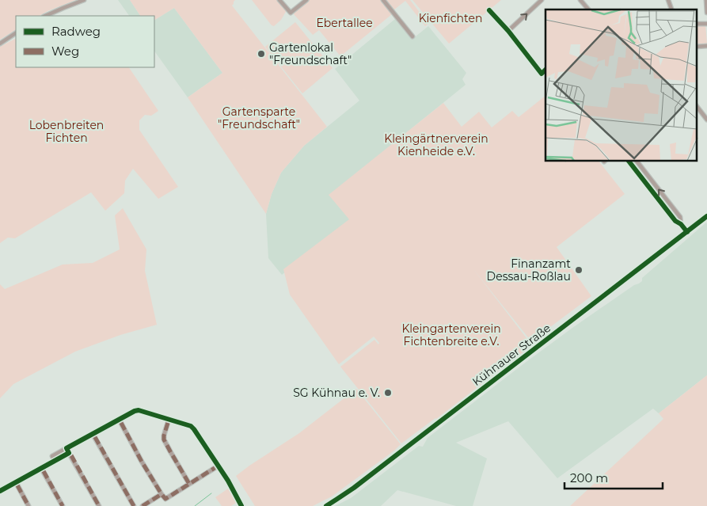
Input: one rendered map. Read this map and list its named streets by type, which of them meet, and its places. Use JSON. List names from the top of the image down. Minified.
{"streets":{"street":["Kühnauer Straße"]},"parks":["Kienfichten","Ebertallee","Gartensparte \"Freundschaft\"","Lobenbreiten Fichten","Kleingärtnerverein Kienheide e.V.","Kleingartenverein Fichtenbreite e.V."],"places":["Gartenlokal \"Freundschaft\"","Finanzamt Dessau-Roßlau","SG Kühnau e. V."],"legend":["Radweg","Weg"],"scale_bar":"200 m"}
